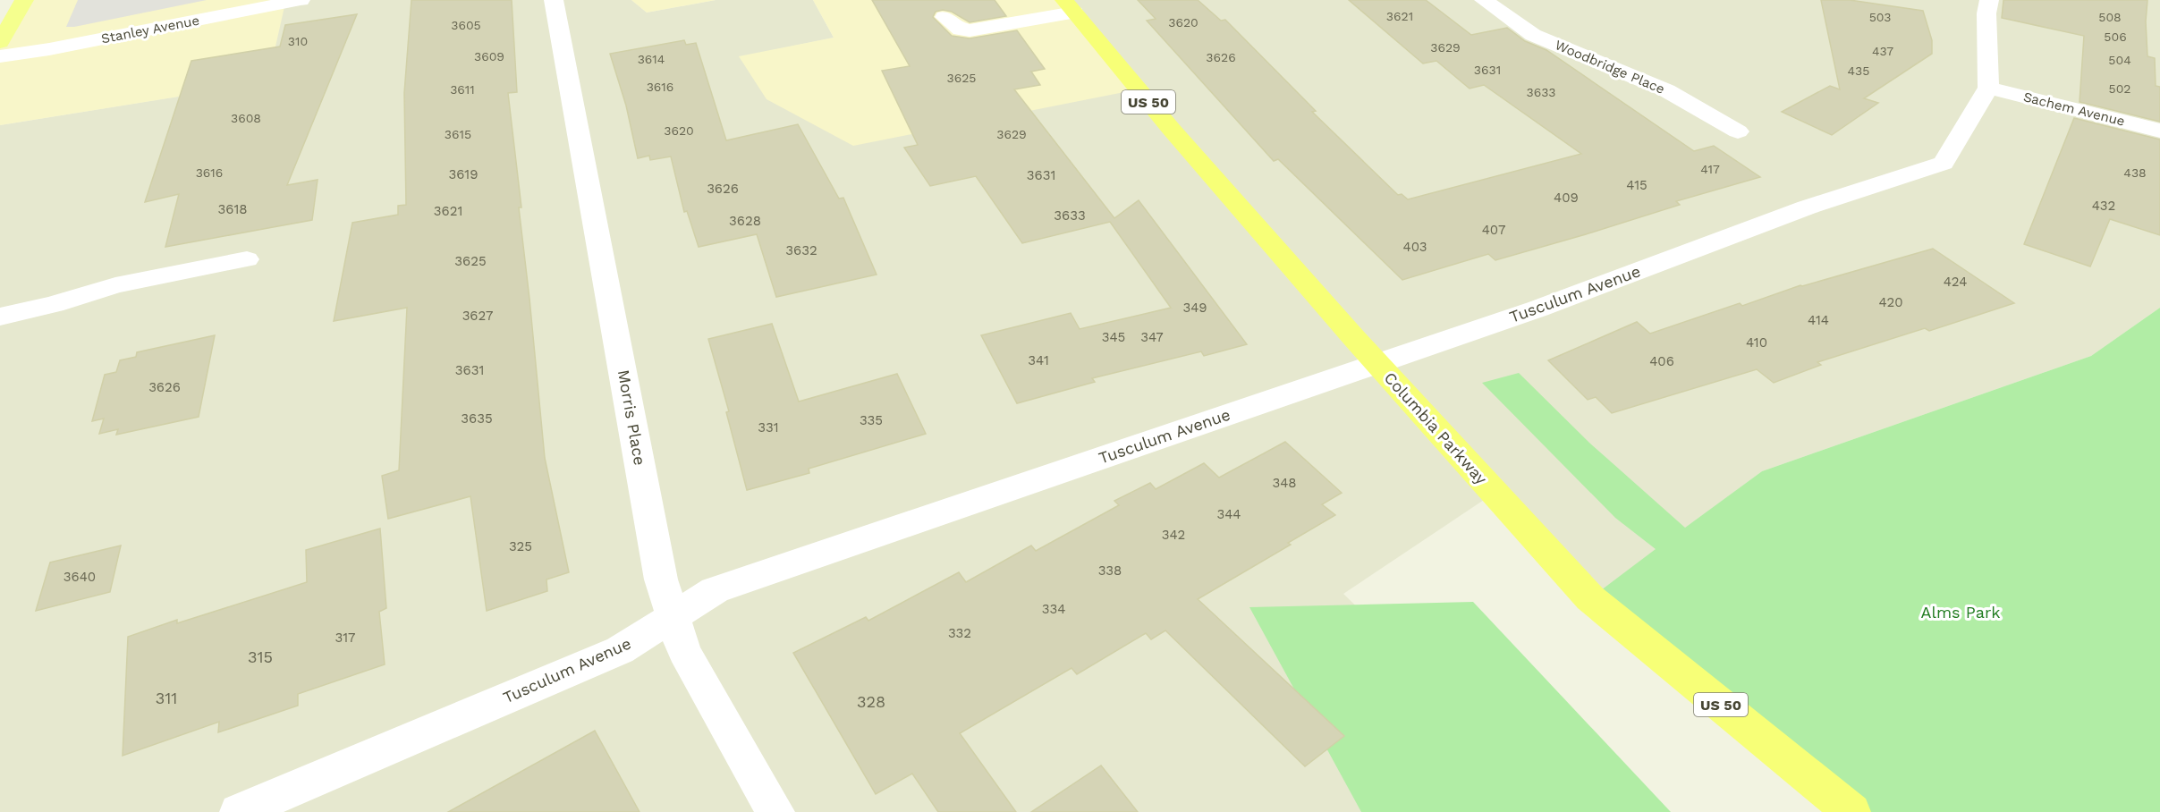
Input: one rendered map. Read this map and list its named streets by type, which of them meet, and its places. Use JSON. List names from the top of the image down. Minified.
{"streets":{"highway":["US 50","Columbia Parkway"],"street":["Stanley Avenue","Woodbridge Place","Sachem Avenue","Tusculum Avenue","Morris Place"]},"crossings":[["Sachem Avenue","Tusculum Avenue"],["Tusculum Avenue","Morris Place"],["Tusculum Avenue","Columbia Parkway"]],"parks":["Alms Park"],"house_numbers":["3621","503","508","3620","3605","506","310","3629","437","3609","3626","3614","504","3631","435","3625","3616","502","3611","3633","3608","3620","3615","3629","417","3616","438","3619","3631","415","3626","409","432","3618","3621","3633","3628","407","403","3632","3625","424","420","349","3627","414","345","347","410","341","406","3631","3626","3635","335","331","348","344","342","325","338","3640","334","332","317","315","311","328"]}
